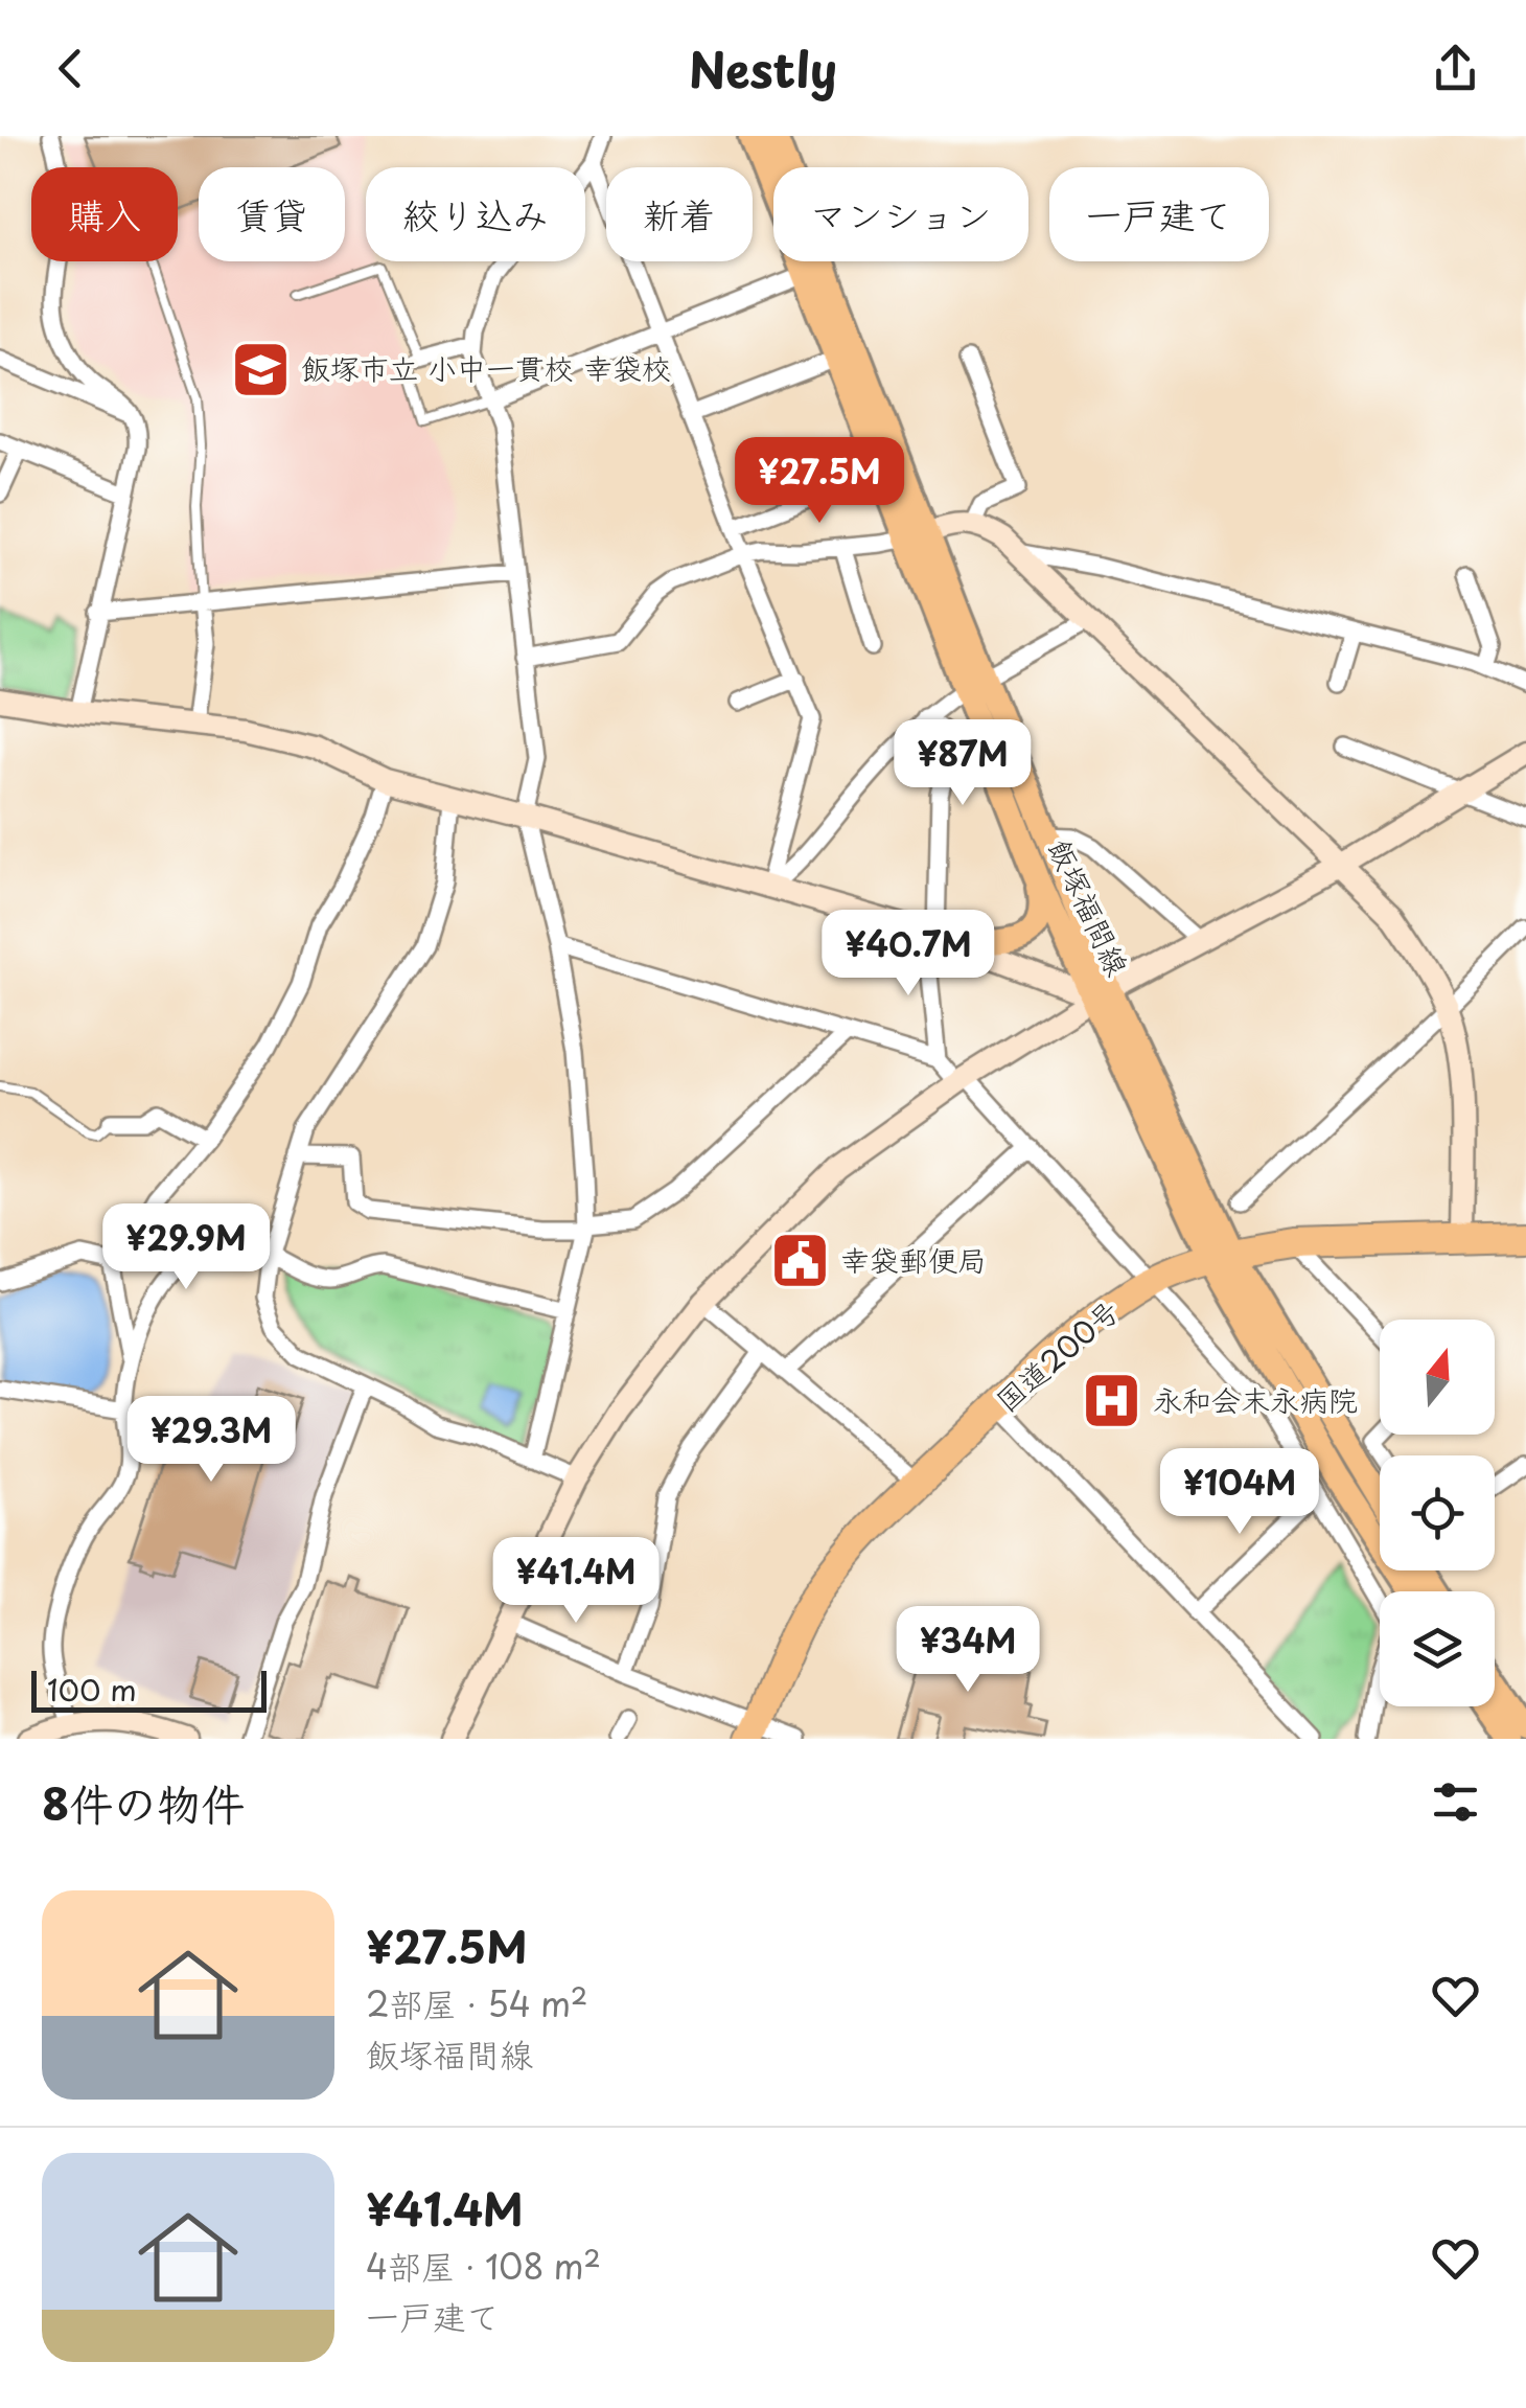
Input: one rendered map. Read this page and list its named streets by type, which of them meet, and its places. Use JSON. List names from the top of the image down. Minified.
{"streets":{"highway":["国道200号"],"main road":["飯塚福間線"]},"crossings":[["飯塚福間線","国道200号"]],"places":{"school or university":["飯塚市立 小中一貫校 幸袋校"],"public building":["幸袋郵便局"],"hospital":["永和会末永病院"]},"scale_bar":"100 m","north":"top","page":{"header":"Nestly","chip":["購入","賃貸","絞り込み","新着","マンション","一戸建て"],"price":["¥27.5M","¥87M","¥40.7M","¥29.9M","¥29.3M","¥104M","¥41.4M","¥34M"],"scale":"100 m","heading":"8件の物件","list":[{"name":"¥27.5M","note":"2部屋 · 54 m² · 飯塚福間線"},{"name":"¥41.4M","note":"4部屋 · 108 m² · 一戸建て"}]}}
